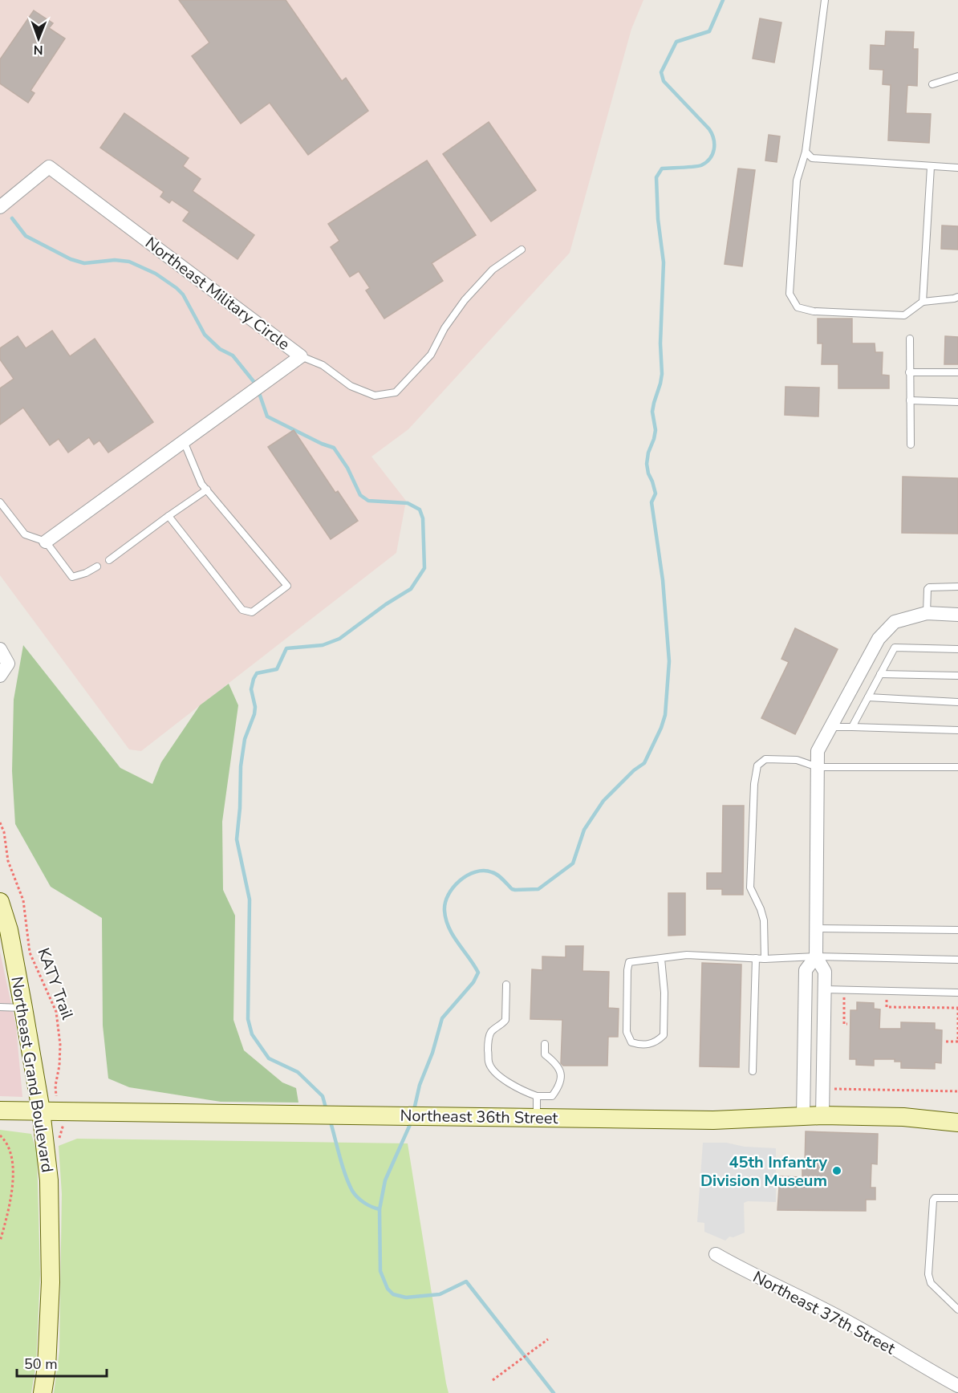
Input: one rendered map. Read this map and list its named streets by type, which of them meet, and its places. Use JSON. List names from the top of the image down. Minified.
{"streets":{"main road":["Northeast Grand Boulevard","Northeast 36th Street"],"street":["Northeast Military Circle","Northeast 37th Street"],"path":["KATY Trail"]},"crossings":[["KATY Trail","Northeast 36th Street"],["Northeast Grand Boulevard","Northeast 36th Street"]],"places":["45th Infantry Division Museum"],"scale_bar":"50 m","north":"bottom"}
